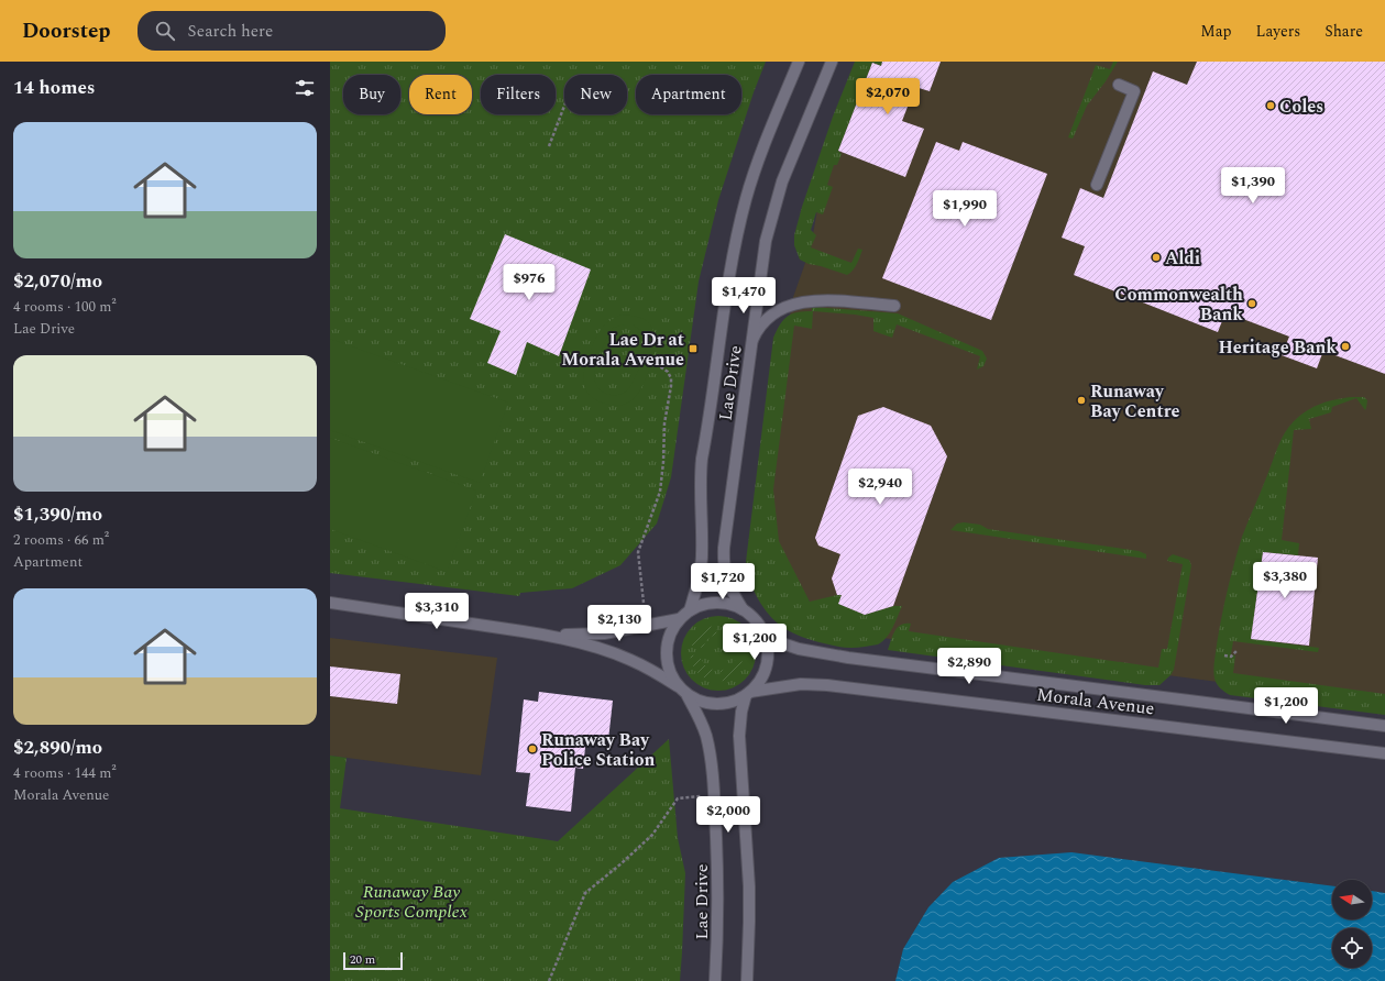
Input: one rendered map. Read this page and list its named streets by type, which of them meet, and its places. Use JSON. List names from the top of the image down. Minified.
{"streets":{"main road":["Lae Drive","Morala Avenue"]},"crossings":[["Lae Drive","Morala Avenue"]],"parks":["Runaway Bay Sports Complex"],"places":{"other":["Coles","Aldi","Commonwealth Bank","Heritage Bank","Runaway Bay Centre","Runaway Bay Police Station"],"transit":["Lae Dr at Morala Avenue"]},"scale_bar":"20 m","north":"left","page":{"header":"Doorstep","search":"Search here","nav":["Map","Layers","Share"],"heading":"14 homes","chip":["Buy","Rent","Filters","New","Apartment"],"price":["$2,070","$1,390","$1,990","$976","$1,470","$2,940","$3,380","$1,720","$3,310","$2,130","$1,200","$2,890","$1,200","$2,000"],"list":[{"name":"$2,070/mo","note":"4 rooms · 100 m² · Lae Drive"},{"name":"$1,390/mo","note":"2 rooms · 66 m² · Apartment"},{"name":"$2,890/mo","note":"4 rooms · 144 m² · Morala Avenue"}],"scale":"20 m"}}
